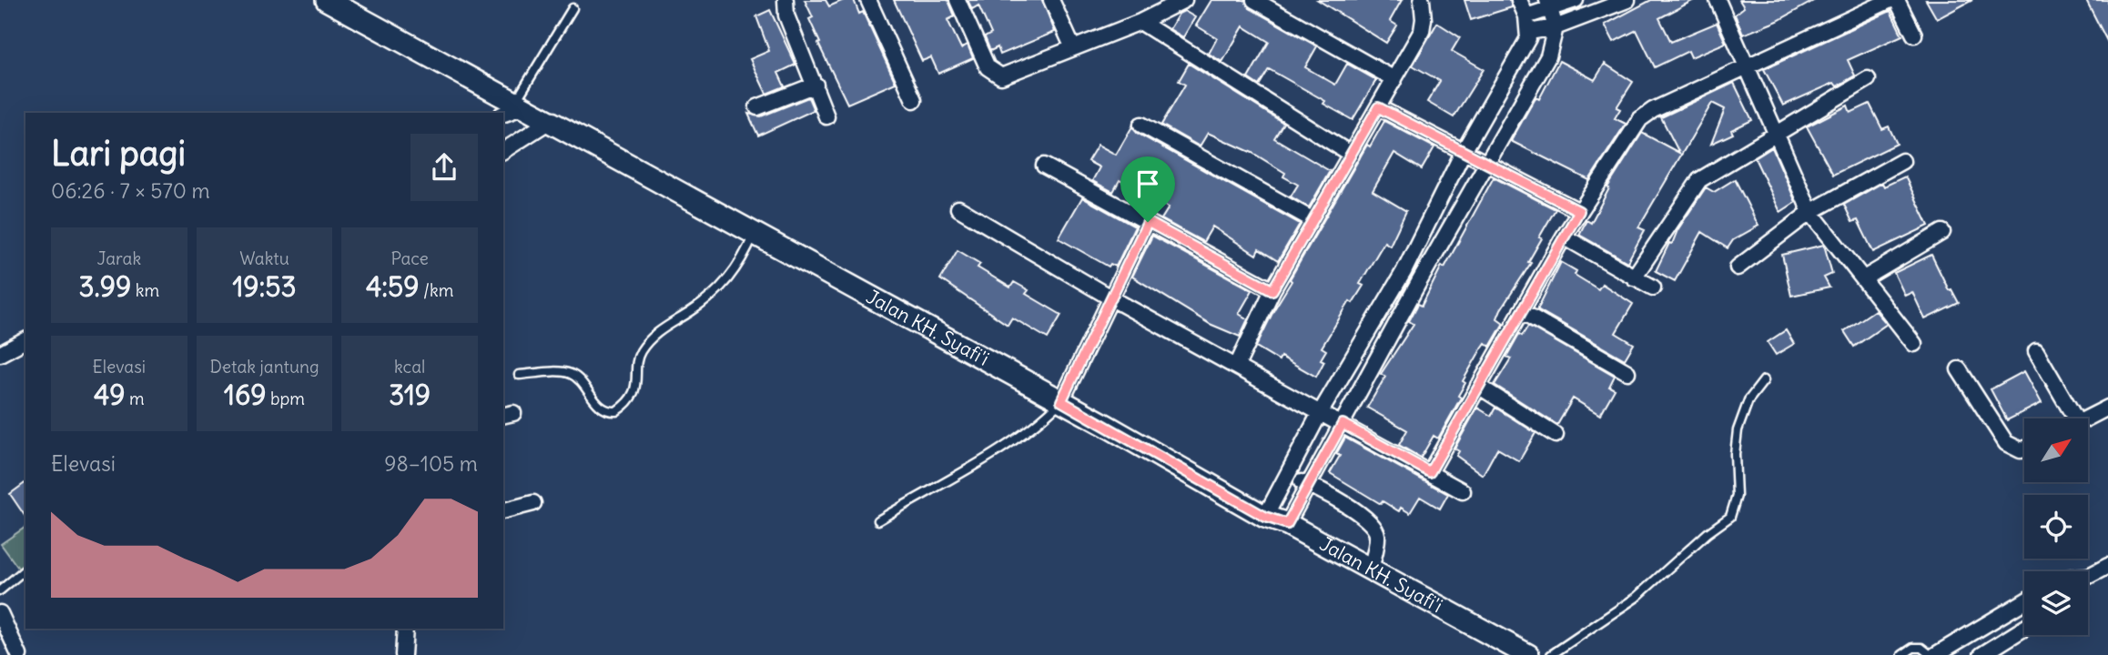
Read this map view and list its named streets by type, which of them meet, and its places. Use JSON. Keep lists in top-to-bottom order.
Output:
{
  "streets": {
    "main road": ["Jalan KH. Syafi'i"]
  },
  "north": "top right",
  "page": {
    "heading": ["Lari pagi", "06:26 · 7 × 570 m"],
    "stats": [
      ["Jarak", "3.99 km"],
      ["Waktu", "19:53"],
      ["Pace", "4:59 /km"],
      ["Elevasi", "49 m"],
      ["Detak jantung", "169 bpm"],
      ["kcal", "319"]
    ],
    "chart": ["Elevasi", "98–105 m"]
  }
}
